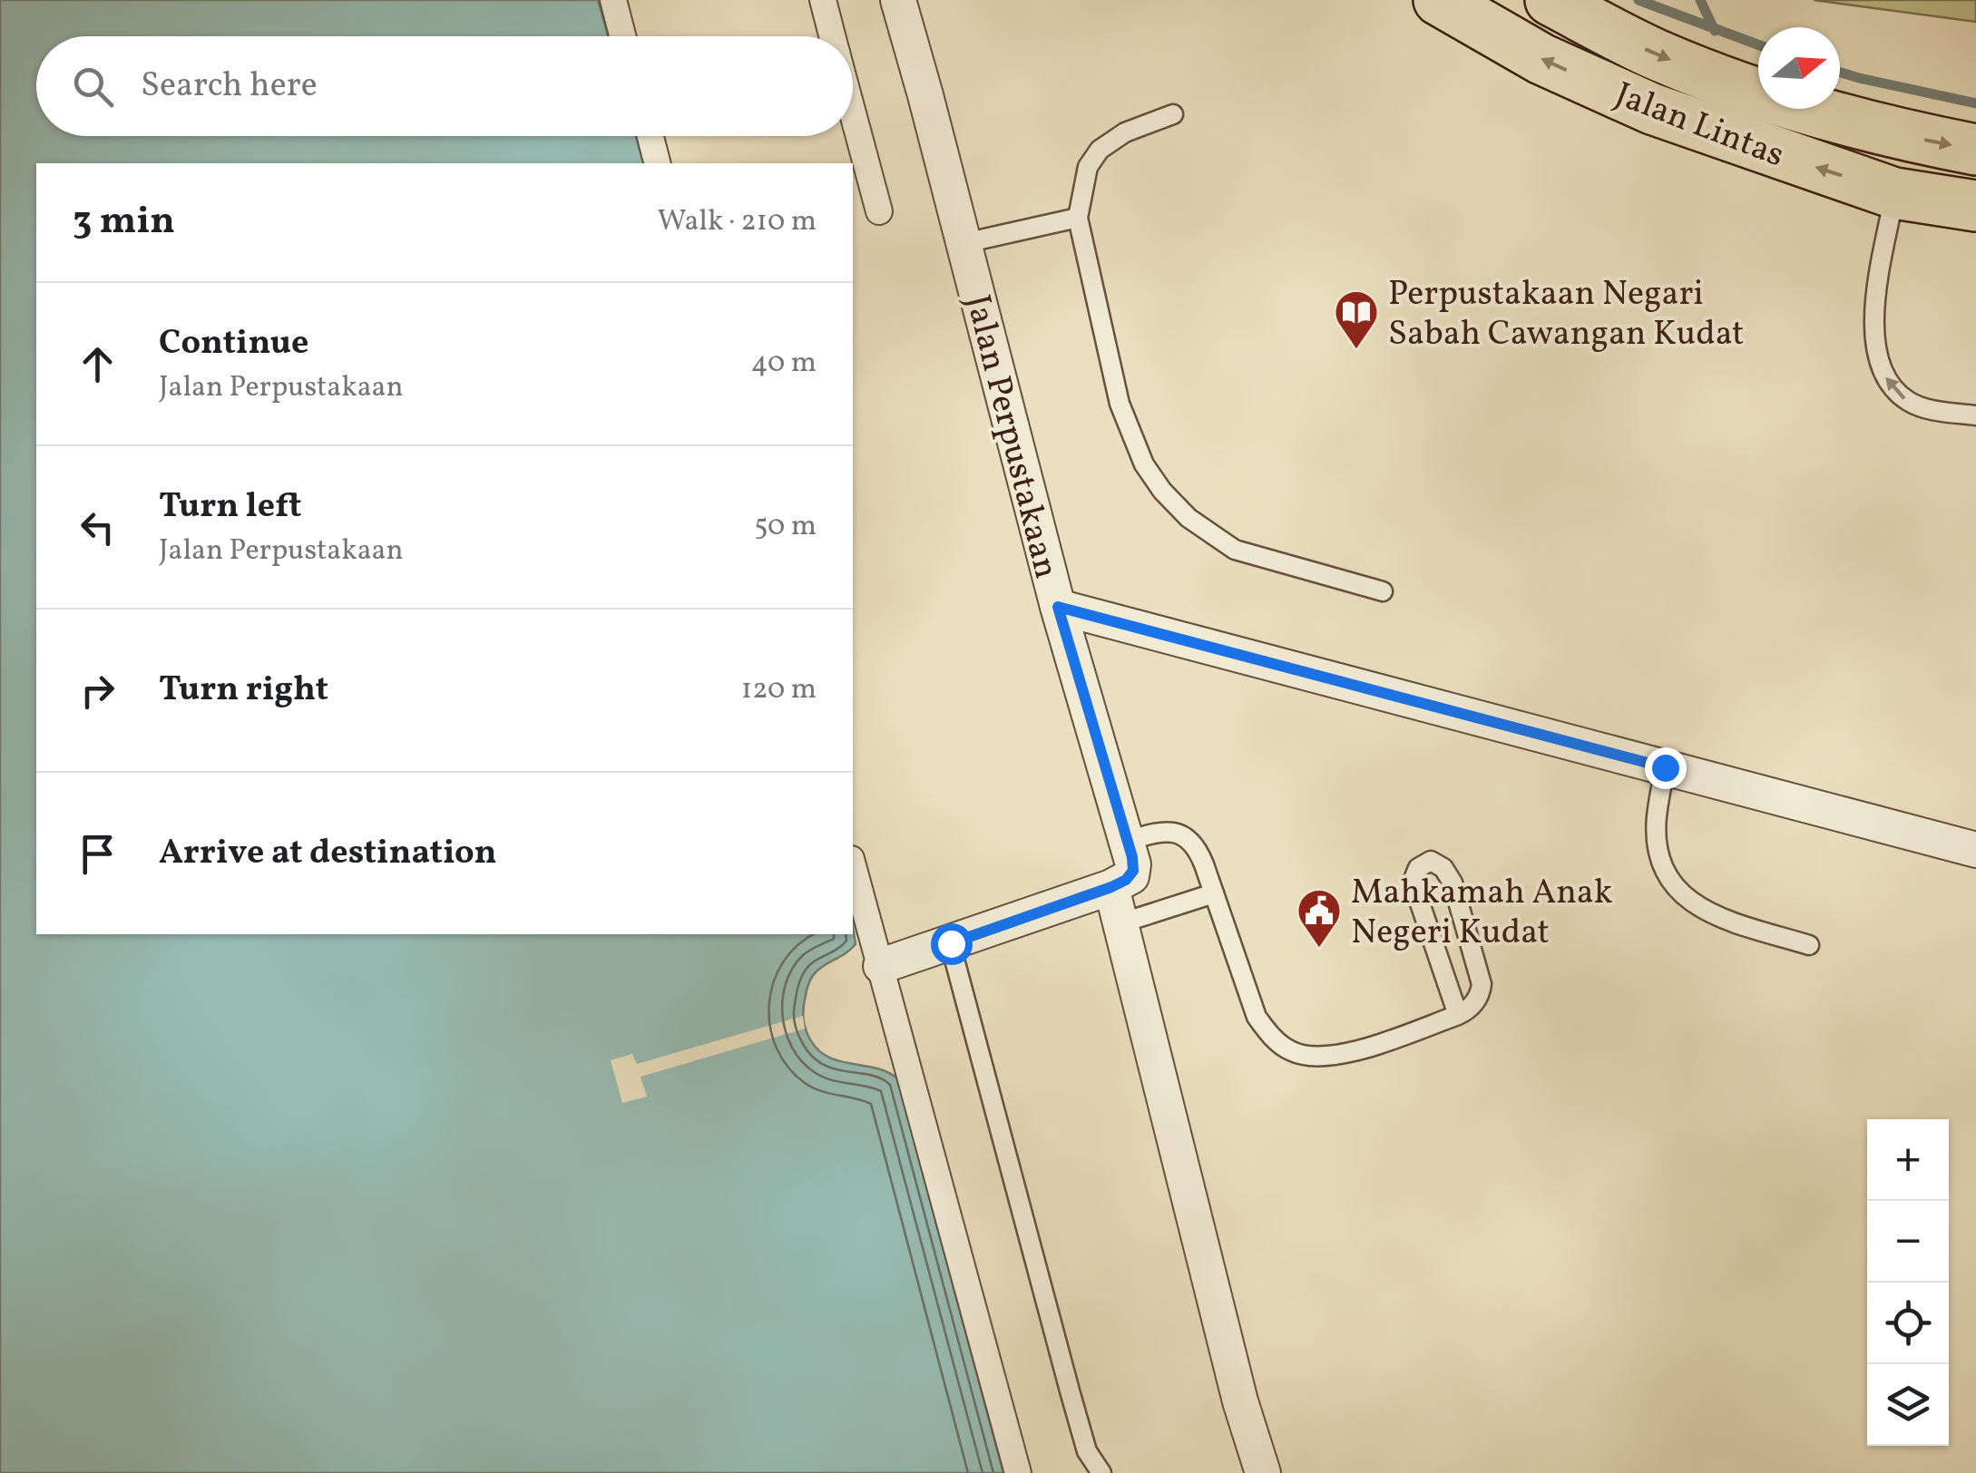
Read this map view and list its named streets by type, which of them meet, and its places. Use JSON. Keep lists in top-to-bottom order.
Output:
{
  "streets": {
    "main road": ["Jalan Lintas"],
    "street": ["Jalan Perpustakaan"]
  },
  "places": {
    "library": ["Perpustakaan Negari Sabah Cawangan Kudat"],
    "public building": ["Mahkamah Anak Negeri Kudat"]
  },
  "north": "right",
  "page": {
    "search": "Search here",
    "heading": ["3 min", "Walk · 210 m"],
    "list": [
      ["Continue", "Jalan Perpustakaan", "40 m"],
      ["Turn left", "Jalan Perpustakaan", "50 m"],
      ["Turn right", "120 m"],
      "Arrive at destination"
    ],
    "map_buttons": ["+", "−"]
  }
}
